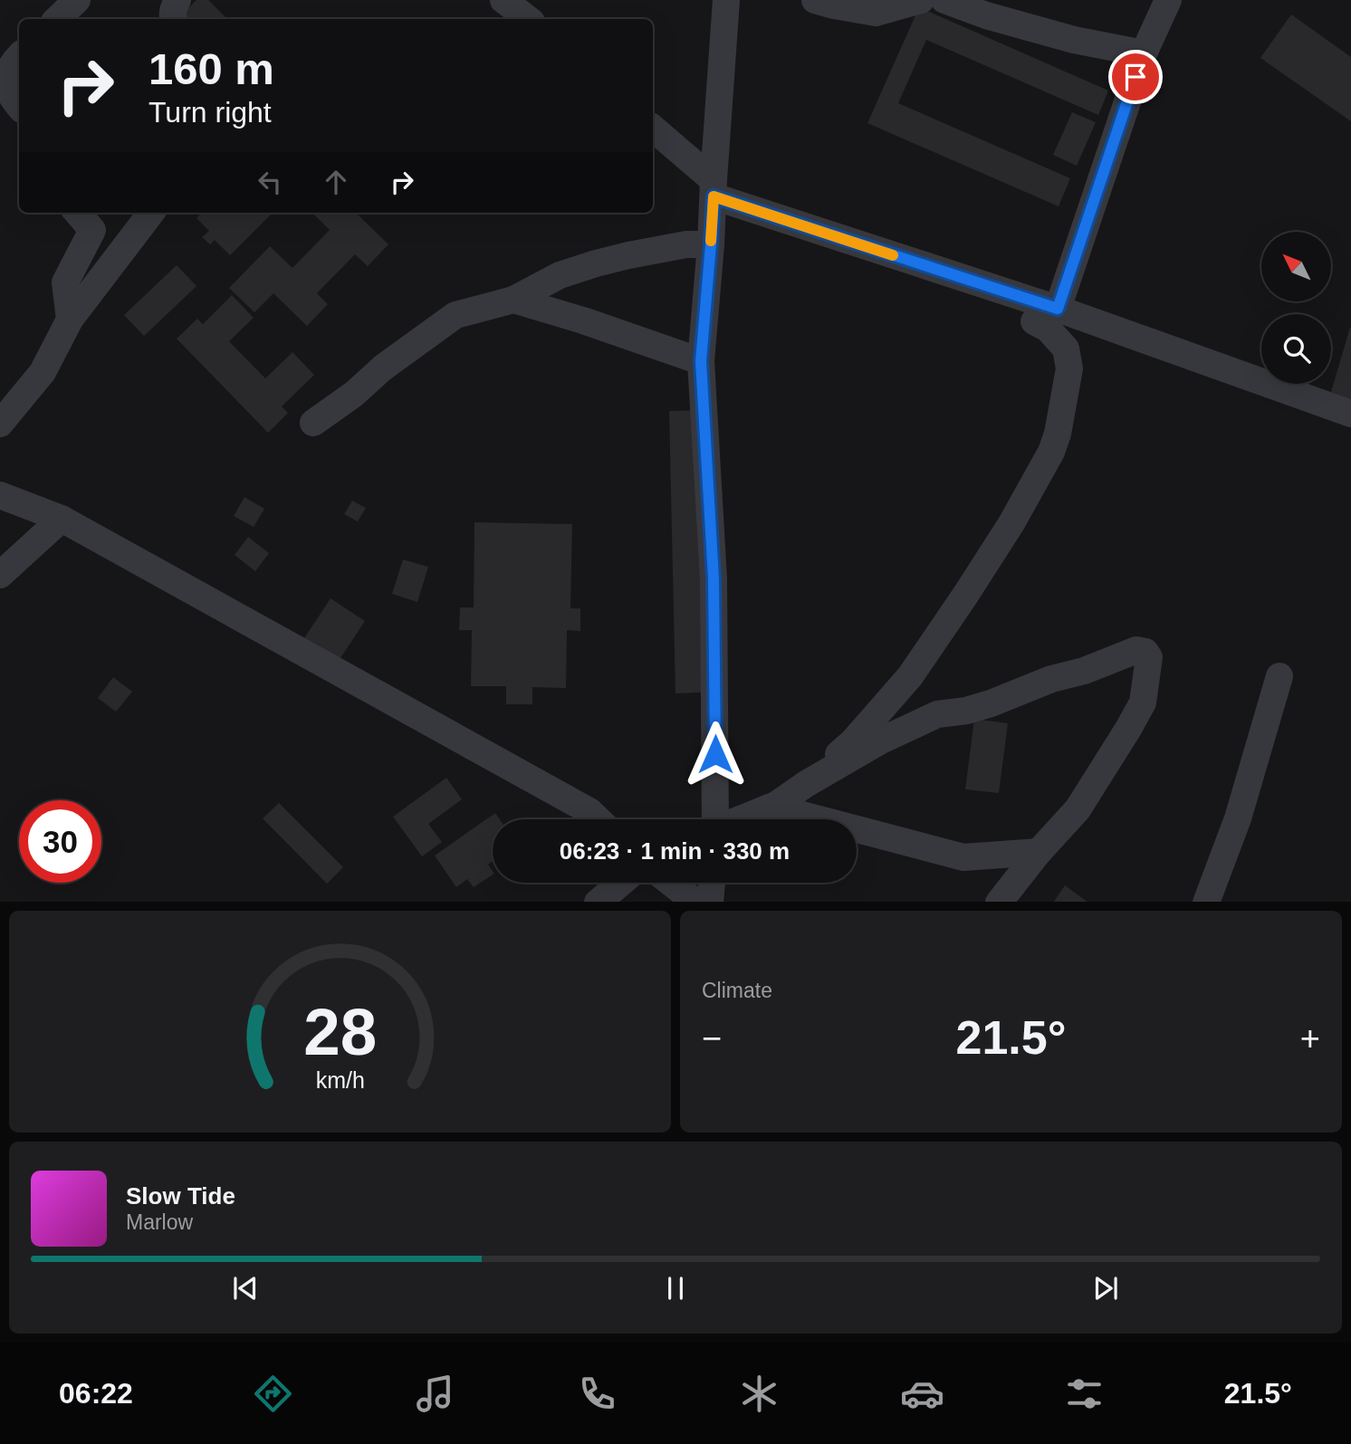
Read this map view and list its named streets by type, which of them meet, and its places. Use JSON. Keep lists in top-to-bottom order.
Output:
{
  "north": "top left",
  "page": {
    "turn": ["160 m", "Turn right"],
    "limit": "30",
    "trip": "06:23 · 1 min · 330 m",
    "tile": "Climate",
    "heat": ["−", "21.5°", "+"],
    "song": ["Slow Tide", "Marlow"],
    "tabs": ["06:22", "21.5°"],
    "gauge": ["28", "km/h"]
  }
}
